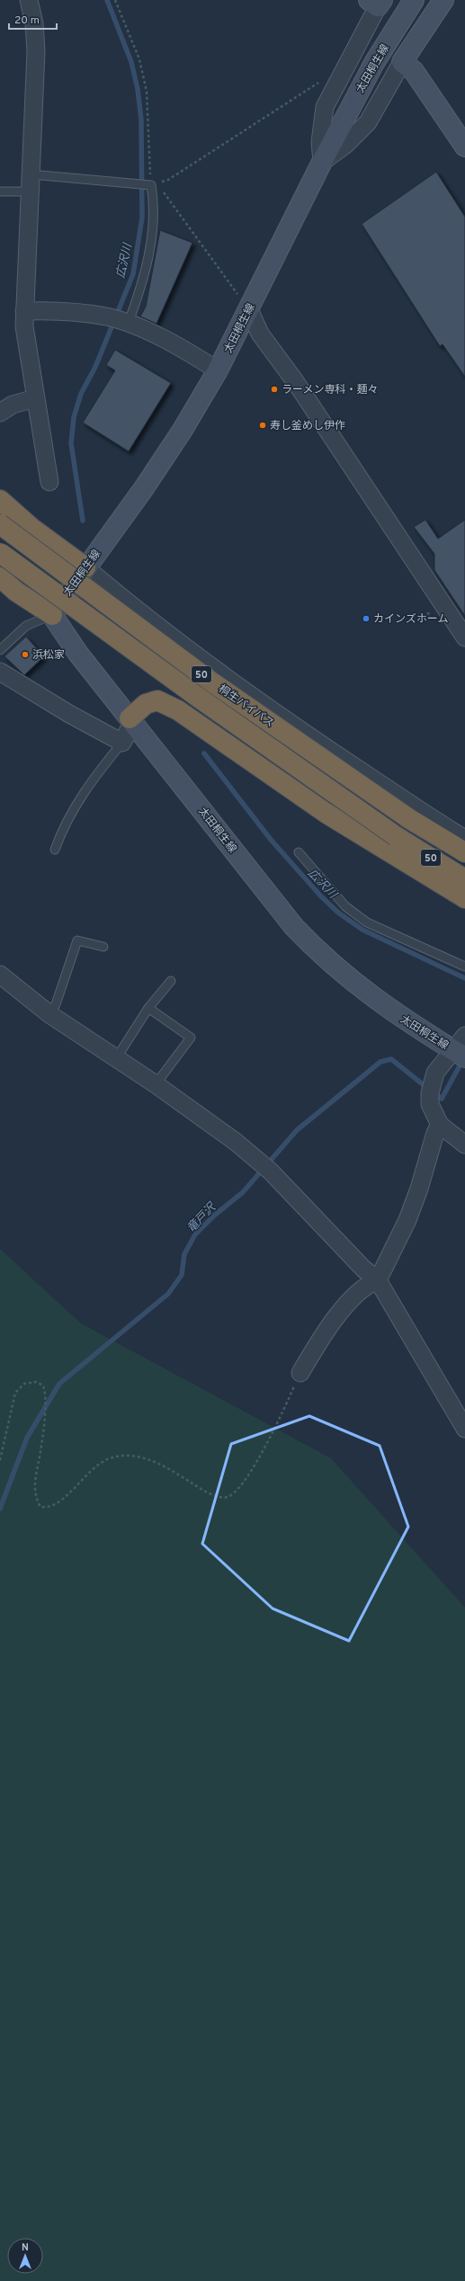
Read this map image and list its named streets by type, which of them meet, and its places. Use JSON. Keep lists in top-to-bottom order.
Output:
{
  "streets": {
    "highway": ["50", "桐生バイパス"],
    "main road": ["太田桐生線"]
  },
  "crossings": [
    ["太田桐生線", "50"]
  ],
  "water": ["広沢川", "竜戸沢"],
  "places": [
    "ラーメン専科・麺々",
    "寿し釜めし伊作",
    "カインズホーム",
    "浜松家"
  ],
  "scale_bar": "20 m",
  "north": "top"
}
